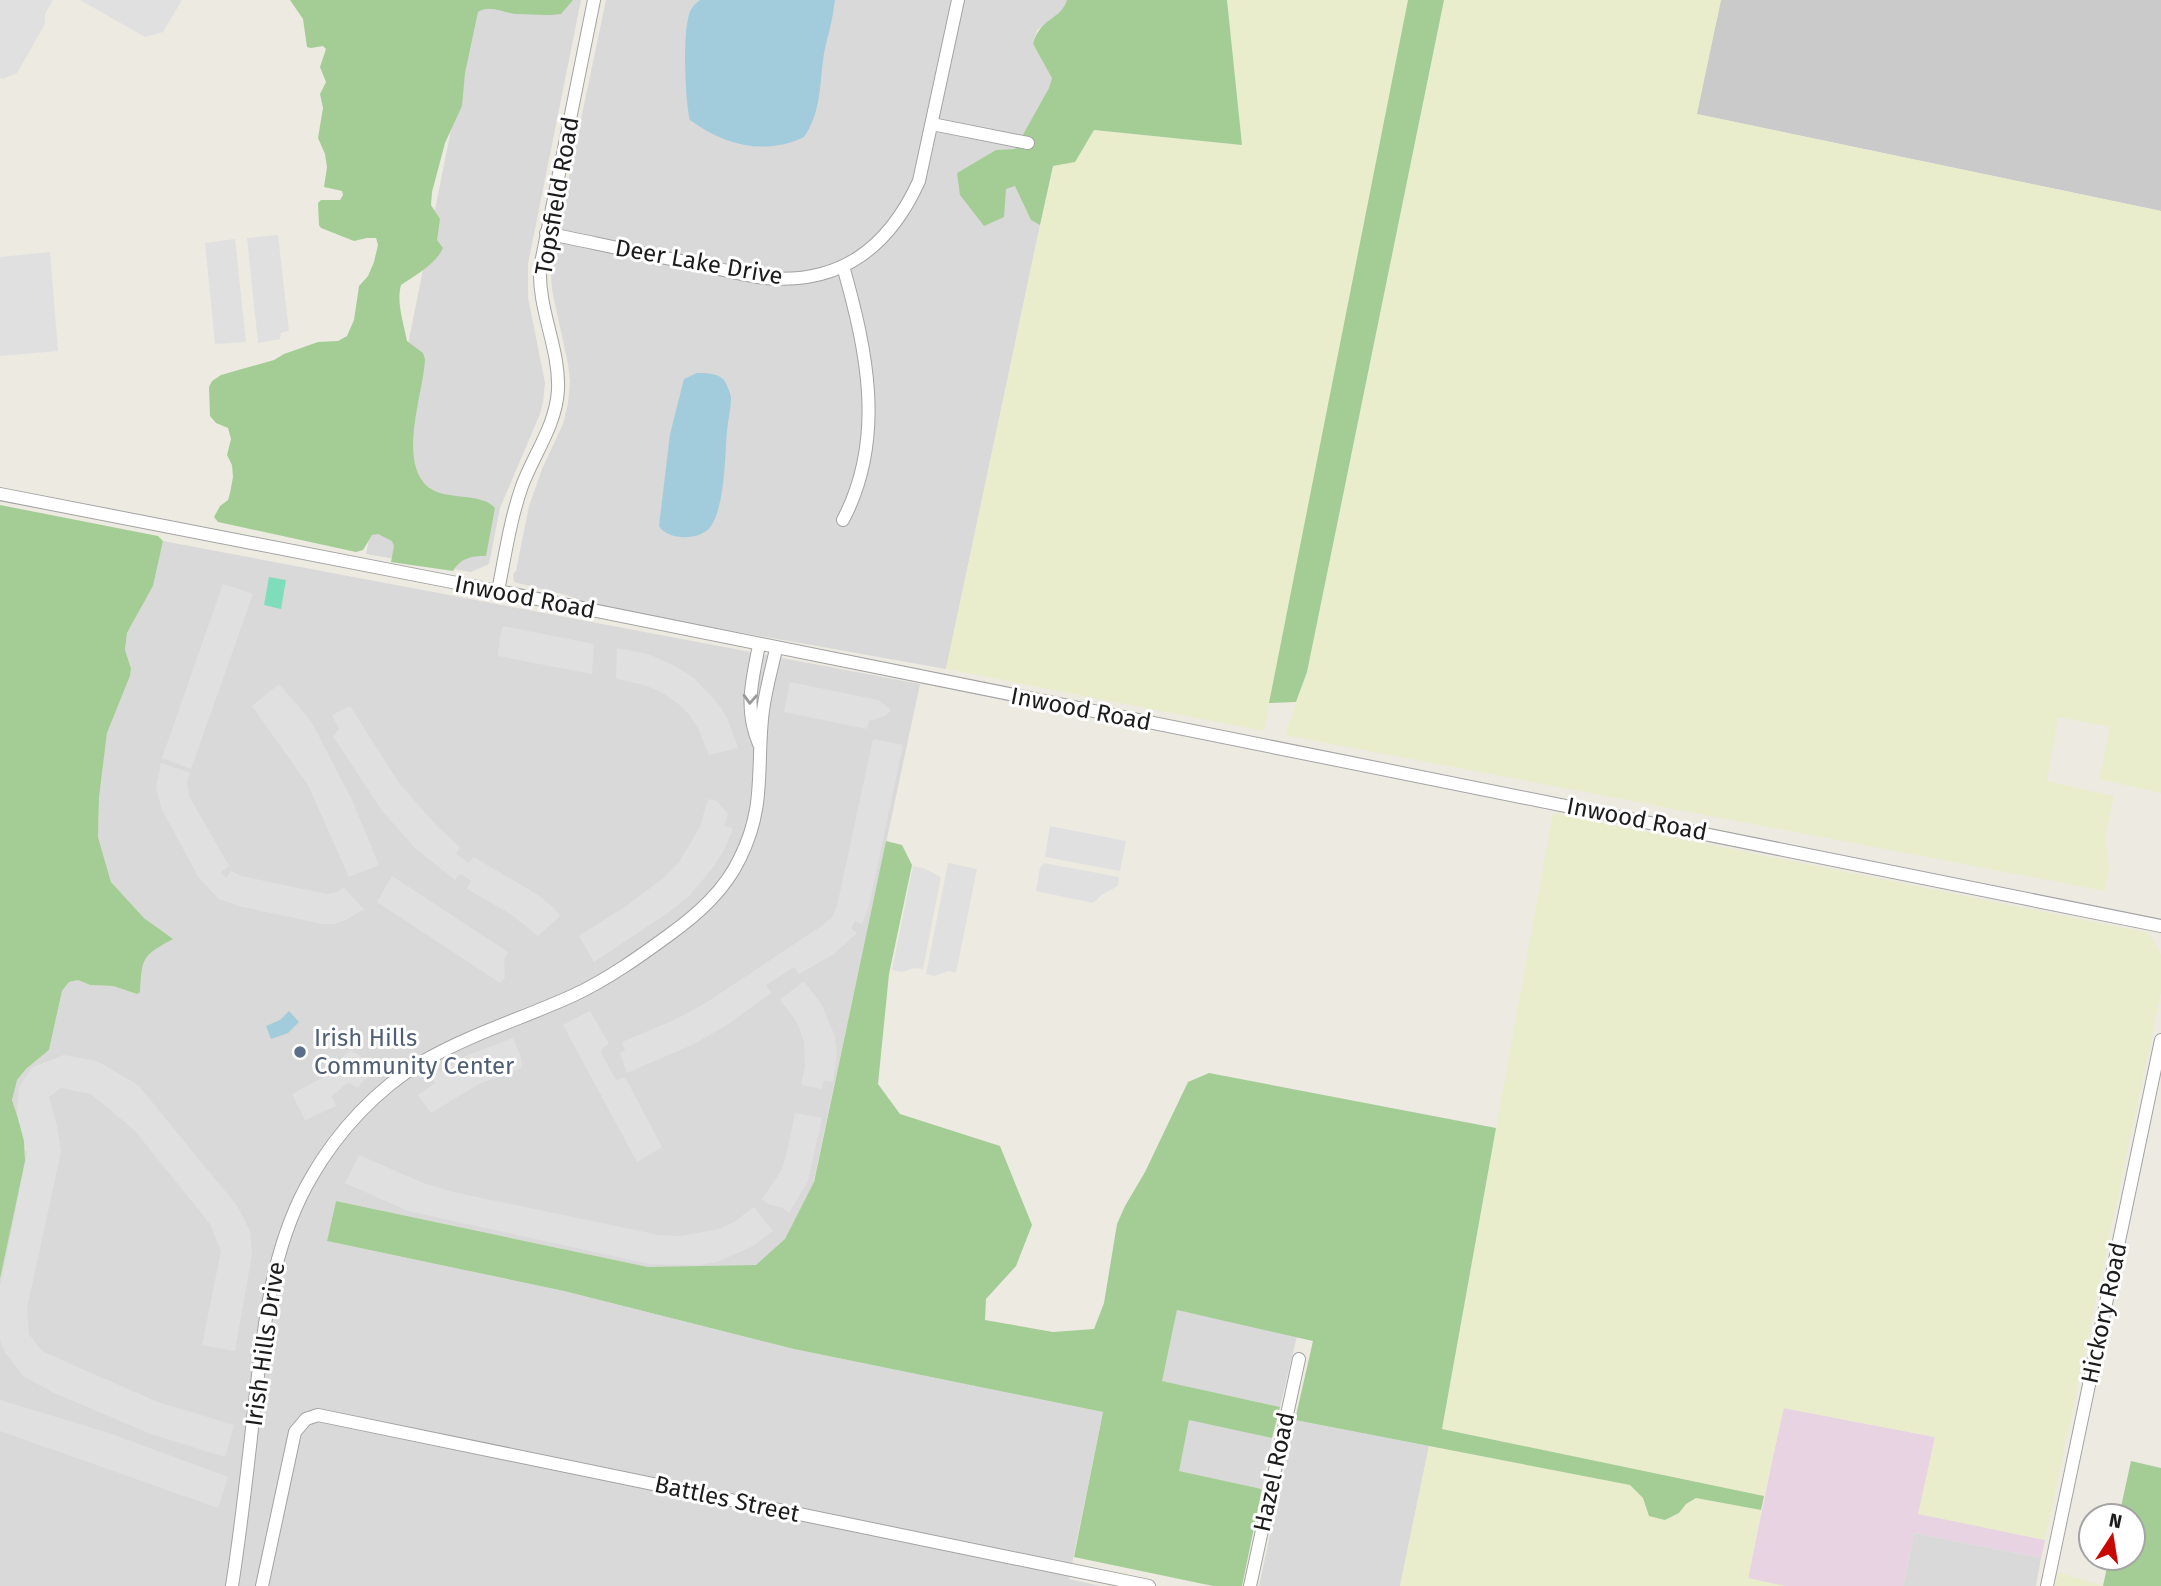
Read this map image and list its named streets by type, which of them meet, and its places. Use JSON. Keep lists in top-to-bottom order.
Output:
{
  "streets": {
    "street": [
      "Topsfield Road",
      "Deer Lake Drive",
      "Inwood Road",
      "Hickory Road",
      "Irish Hills Drive",
      "Hazel Road",
      "Battles Street"
    ]
  },
  "crossings": [
    ["Topsfield Road", "Deer Lake Drive"],
    ["Topsfield Road", "Inwood Road"],
    ["Inwood Road", "Irish Hills Drive"]
  ],
  "places": ["Irish Hills Community Center"],
  "north": "top"
}
